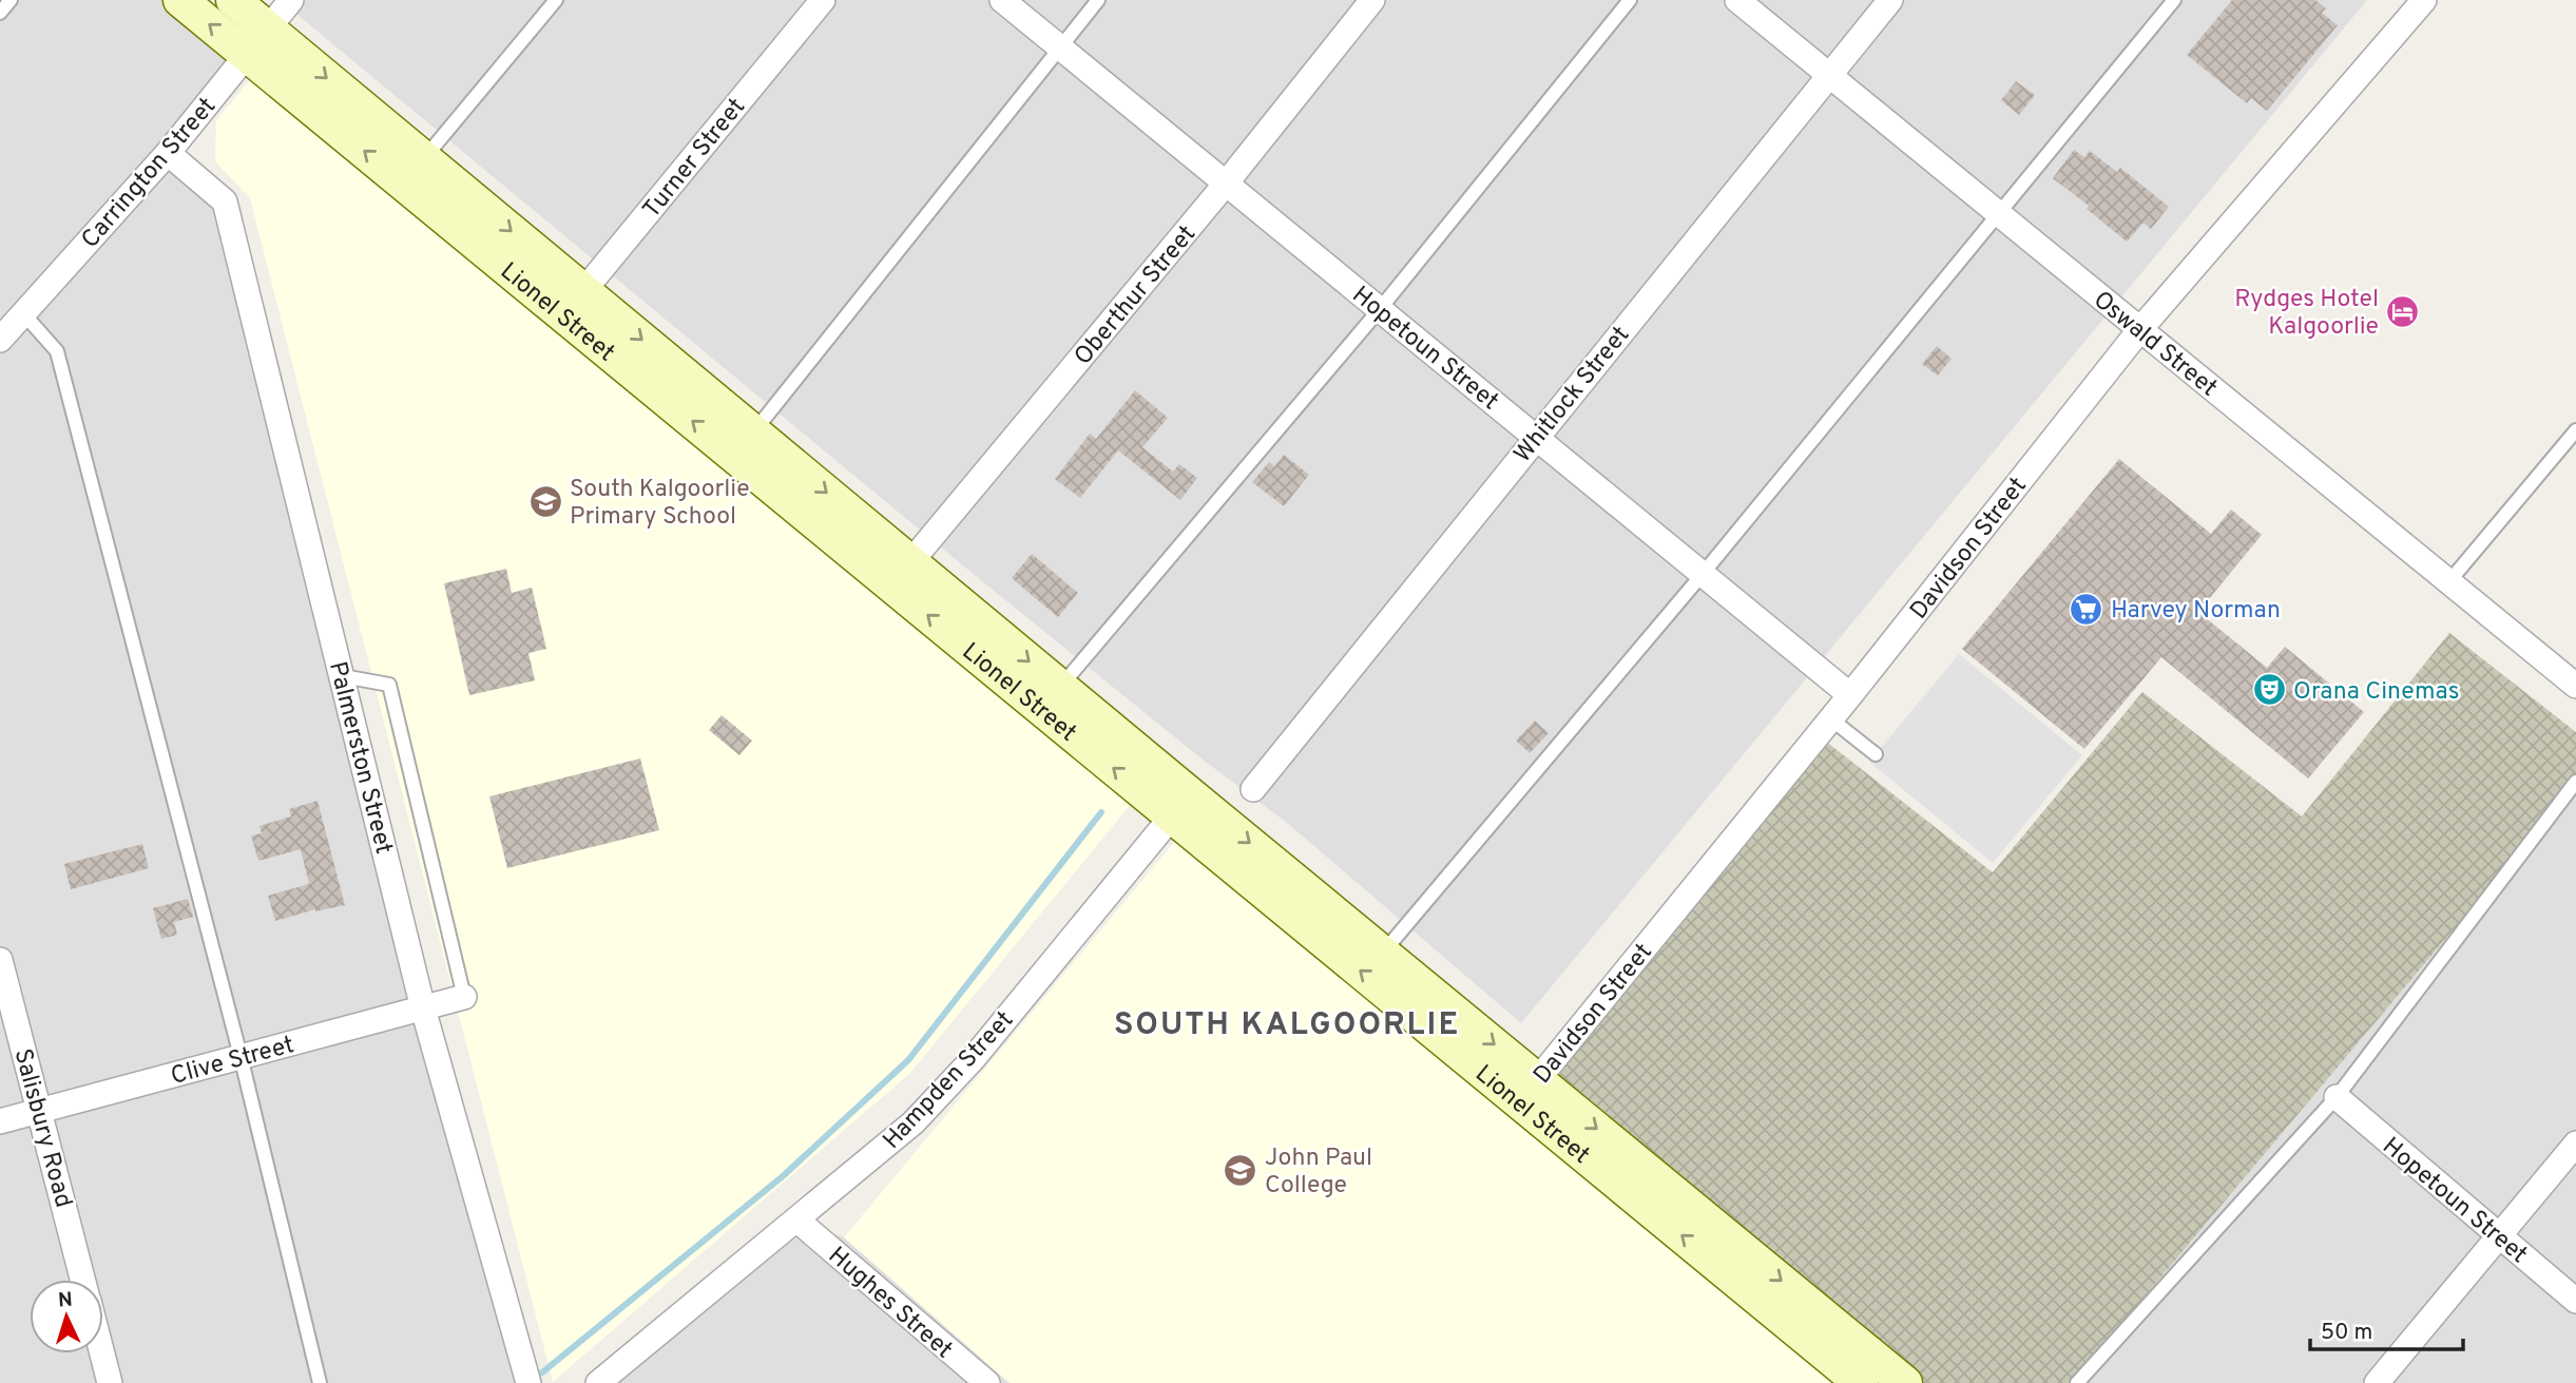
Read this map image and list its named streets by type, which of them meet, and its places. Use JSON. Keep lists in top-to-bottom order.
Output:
{
  "streets": {
    "street": [
      "Turner Street",
      "Carrington Street",
      "Oberthur Street",
      "Lionel Street",
      "Oswald Street",
      "Hopetoun Street",
      "Whitlock Street",
      "Davidson Street",
      "Palmerston Street",
      "Clive Street",
      "Hampden Street",
      "Salisbury Road",
      "Hughes Street"
    ]
  },
  "crossings": [
    ["Turner Street", "Lionel Street"],
    ["Carrington Street", "Lionel Street"],
    ["Carrington Street", "Palmerston Street"],
    ["Oberthur Street", "Lionel Street"],
    ["Oberthur Street", "Hopetoun Street"],
    ["Lionel Street", "Davidson Street"],
    ["Lionel Street", "Hampden Street"],
    ["Oswald Street", "Whitlock Street"],
    ["Oswald Street", "Davidson Street"],
    ["Hopetoun Street", "Whitlock Street"],
    ["Hopetoun Street", "Davidson Street"],
    ["Palmerston Street", "Clive Street"],
    ["Clive Street", "Salisbury Road"],
    ["Hampden Street", "Hughes Street"]
  ],
  "districts": ["SOUTH KALGOORLIE"],
  "places": {
    "hotel": ["Rydges Hotel Kalgoorlie"],
    "school or university": ["South Kalgoorlie Primary School", "John Paul College"],
    "supermarket": ["Harvey Norman"],
    "theatre": ["Orana Cinemas"]
  },
  "scale_bar": "50 m",
  "north": "top"
}
